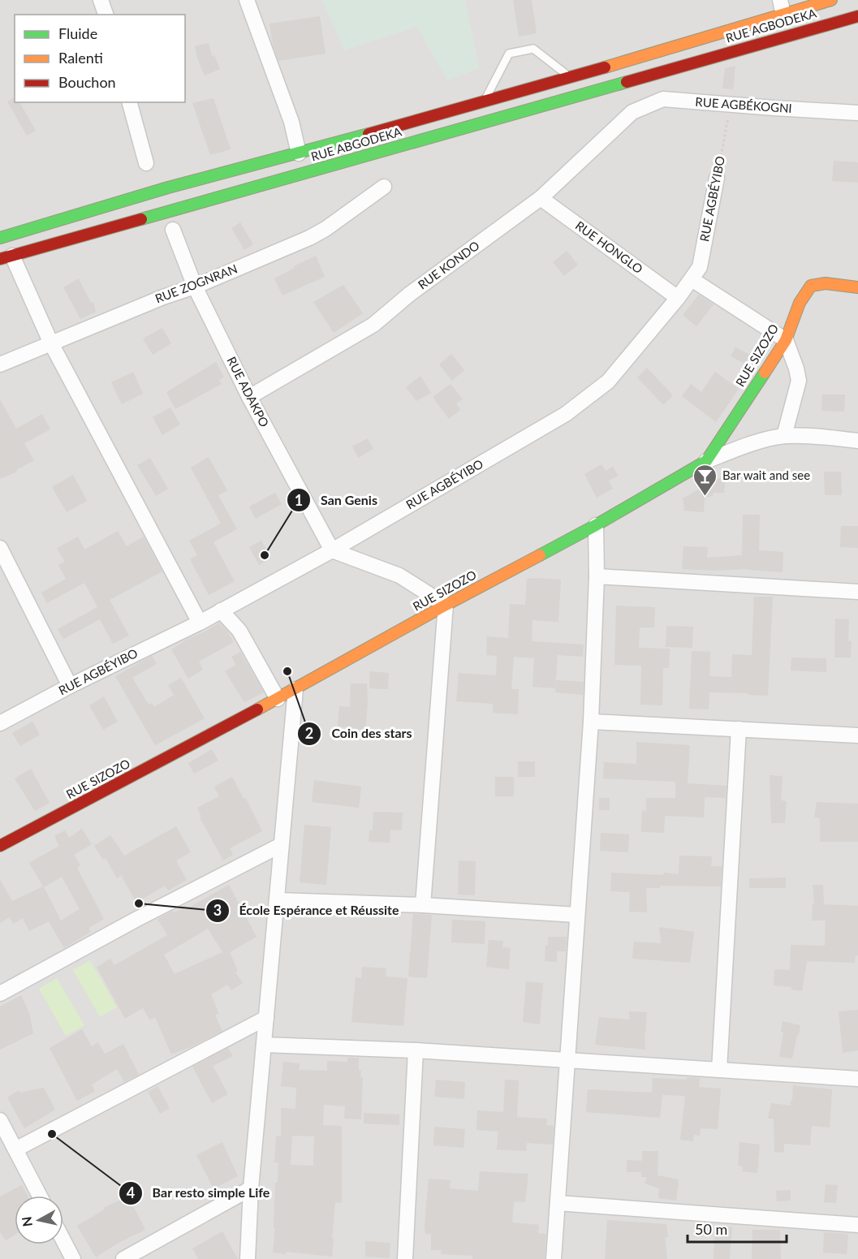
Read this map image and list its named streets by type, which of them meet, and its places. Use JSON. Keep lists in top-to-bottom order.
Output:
{
  "streets": {
    "main road": ["RUE AGBODEKA", "RUE ABGODEKA", "RUE SIZOZO"],
    "street": [
      "RUE AGBÉKOGNI",
      "RUE AGBÉYIBO",
      "RUE HONGLO",
      "RUE KONDO",
      "RUE ZOGNRAN",
      "RUE ADAKPO"
    ]
  },
  "crossings": [
    ["RUE AGBODEKA", "RUE ABGODEKA"],
    ["RUE AGBÉKOGNI", "RUE AGBÉYIBO"],
    ["RUE AGBÉKOGNI", "RUE KONDO"],
    ["RUE AGBÉYIBO", "RUE HONGLO"],
    ["RUE AGBÉYIBO", "RUE ADAKPO"],
    ["RUE HONGLO", "RUE KONDO"],
    ["RUE KONDO", "RUE ADAKPO"],
    ["RUE ZOGNRAN", "RUE ADAKPO"]
  ],
  "places": {
    "bar": ["Bar wait and see"],
    "other": [
      "San Genis",
      "Coin des stars",
      "École Espérance et Réussite",
      "Bar resto simple Life"
    ]
  },
  "legend": ["Fluide", "Ralenti", "Bouchon"],
  "scale_bar": "50 m",
  "north": "left"
}
